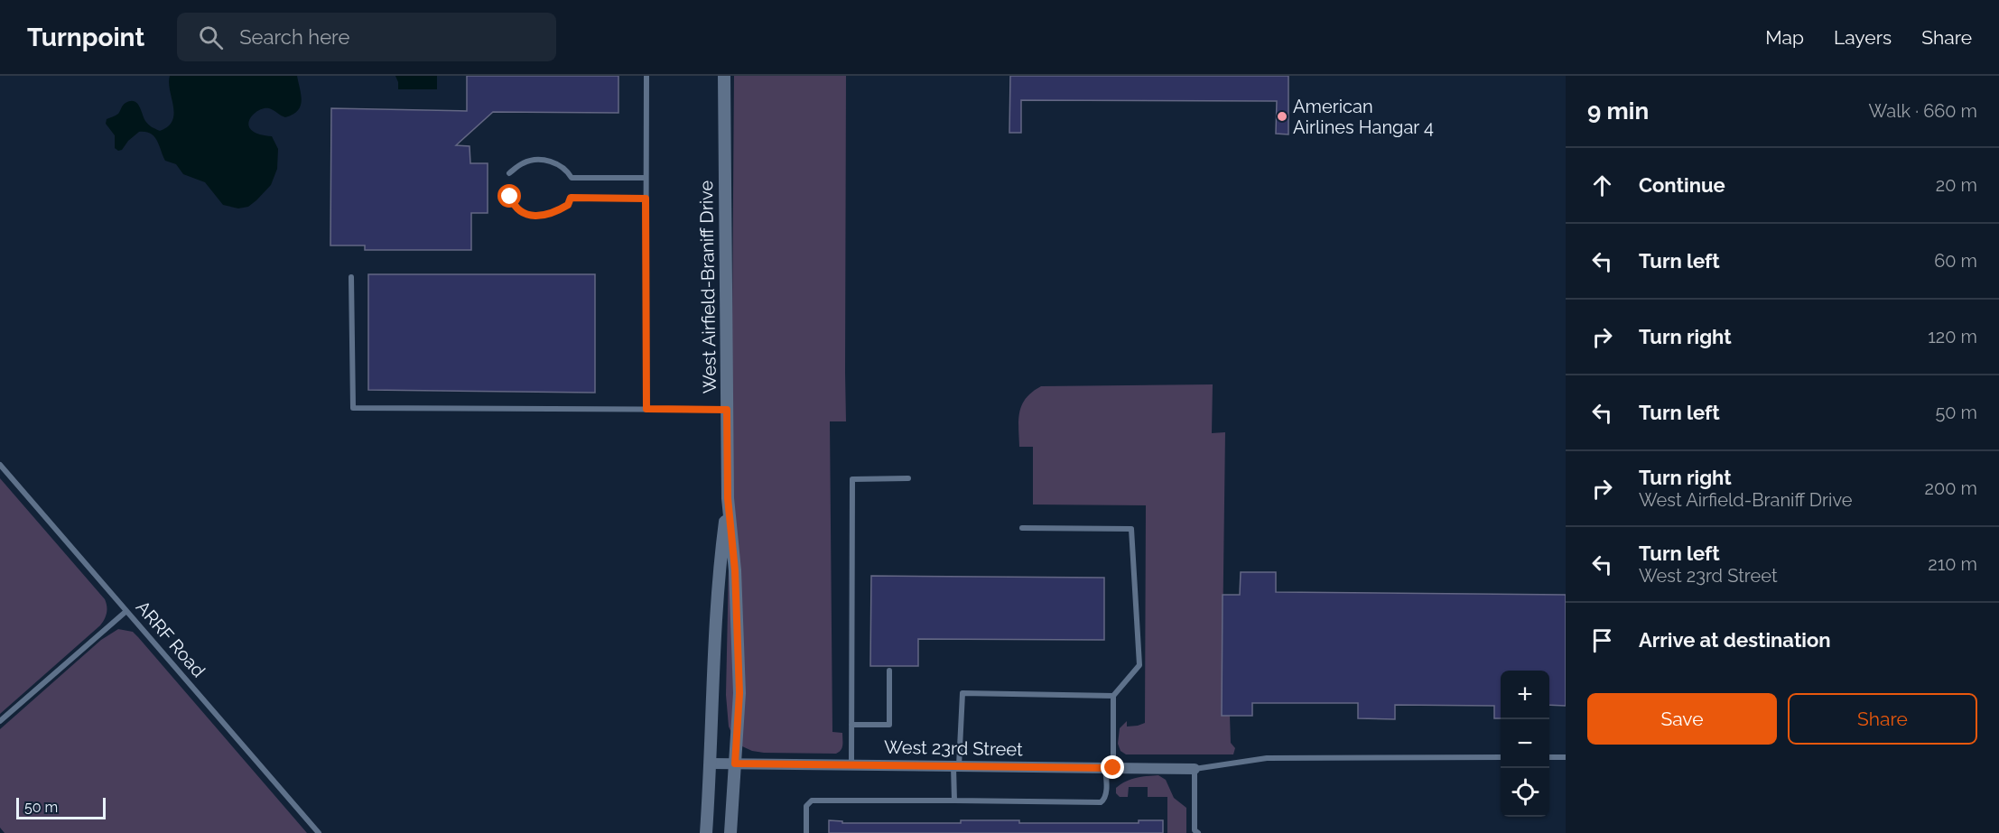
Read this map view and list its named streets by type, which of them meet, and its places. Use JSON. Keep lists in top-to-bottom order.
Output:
{
  "streets": {
    "street": ["West Airfield-Braniff Drive", "West 23rd Street"],
    "lane": ["ARRF Road"]
  },
  "crossings": [
    ["West Airfield-Braniff Drive", "West 23rd Street"]
  ],
  "places": ["American Airlines Hangar 4"],
  "scale_bar": "50 m",
  "page": {
    "header": "Turnpoint",
    "search": "Search here",
    "nav": ["Map", "Layers", "Share"],
    "heading": ["9 min", "Walk · 660 m"],
    "list": [
      ["Continue", "20 m"],
      ["Turn left", "60 m"],
      ["Turn right", "120 m"],
      ["Turn left", "50 m"],
      ["Turn right", "West Airfield-Braniff Drive", "200 m"],
      ["Turn left", "West 23rd Street", "210 m"],
      "Arrive at destination"
    ],
    "map_buttons": ["+", "−"],
    "buttons": ["Save", "Share"],
    "scale": "50 m"
  }
}
